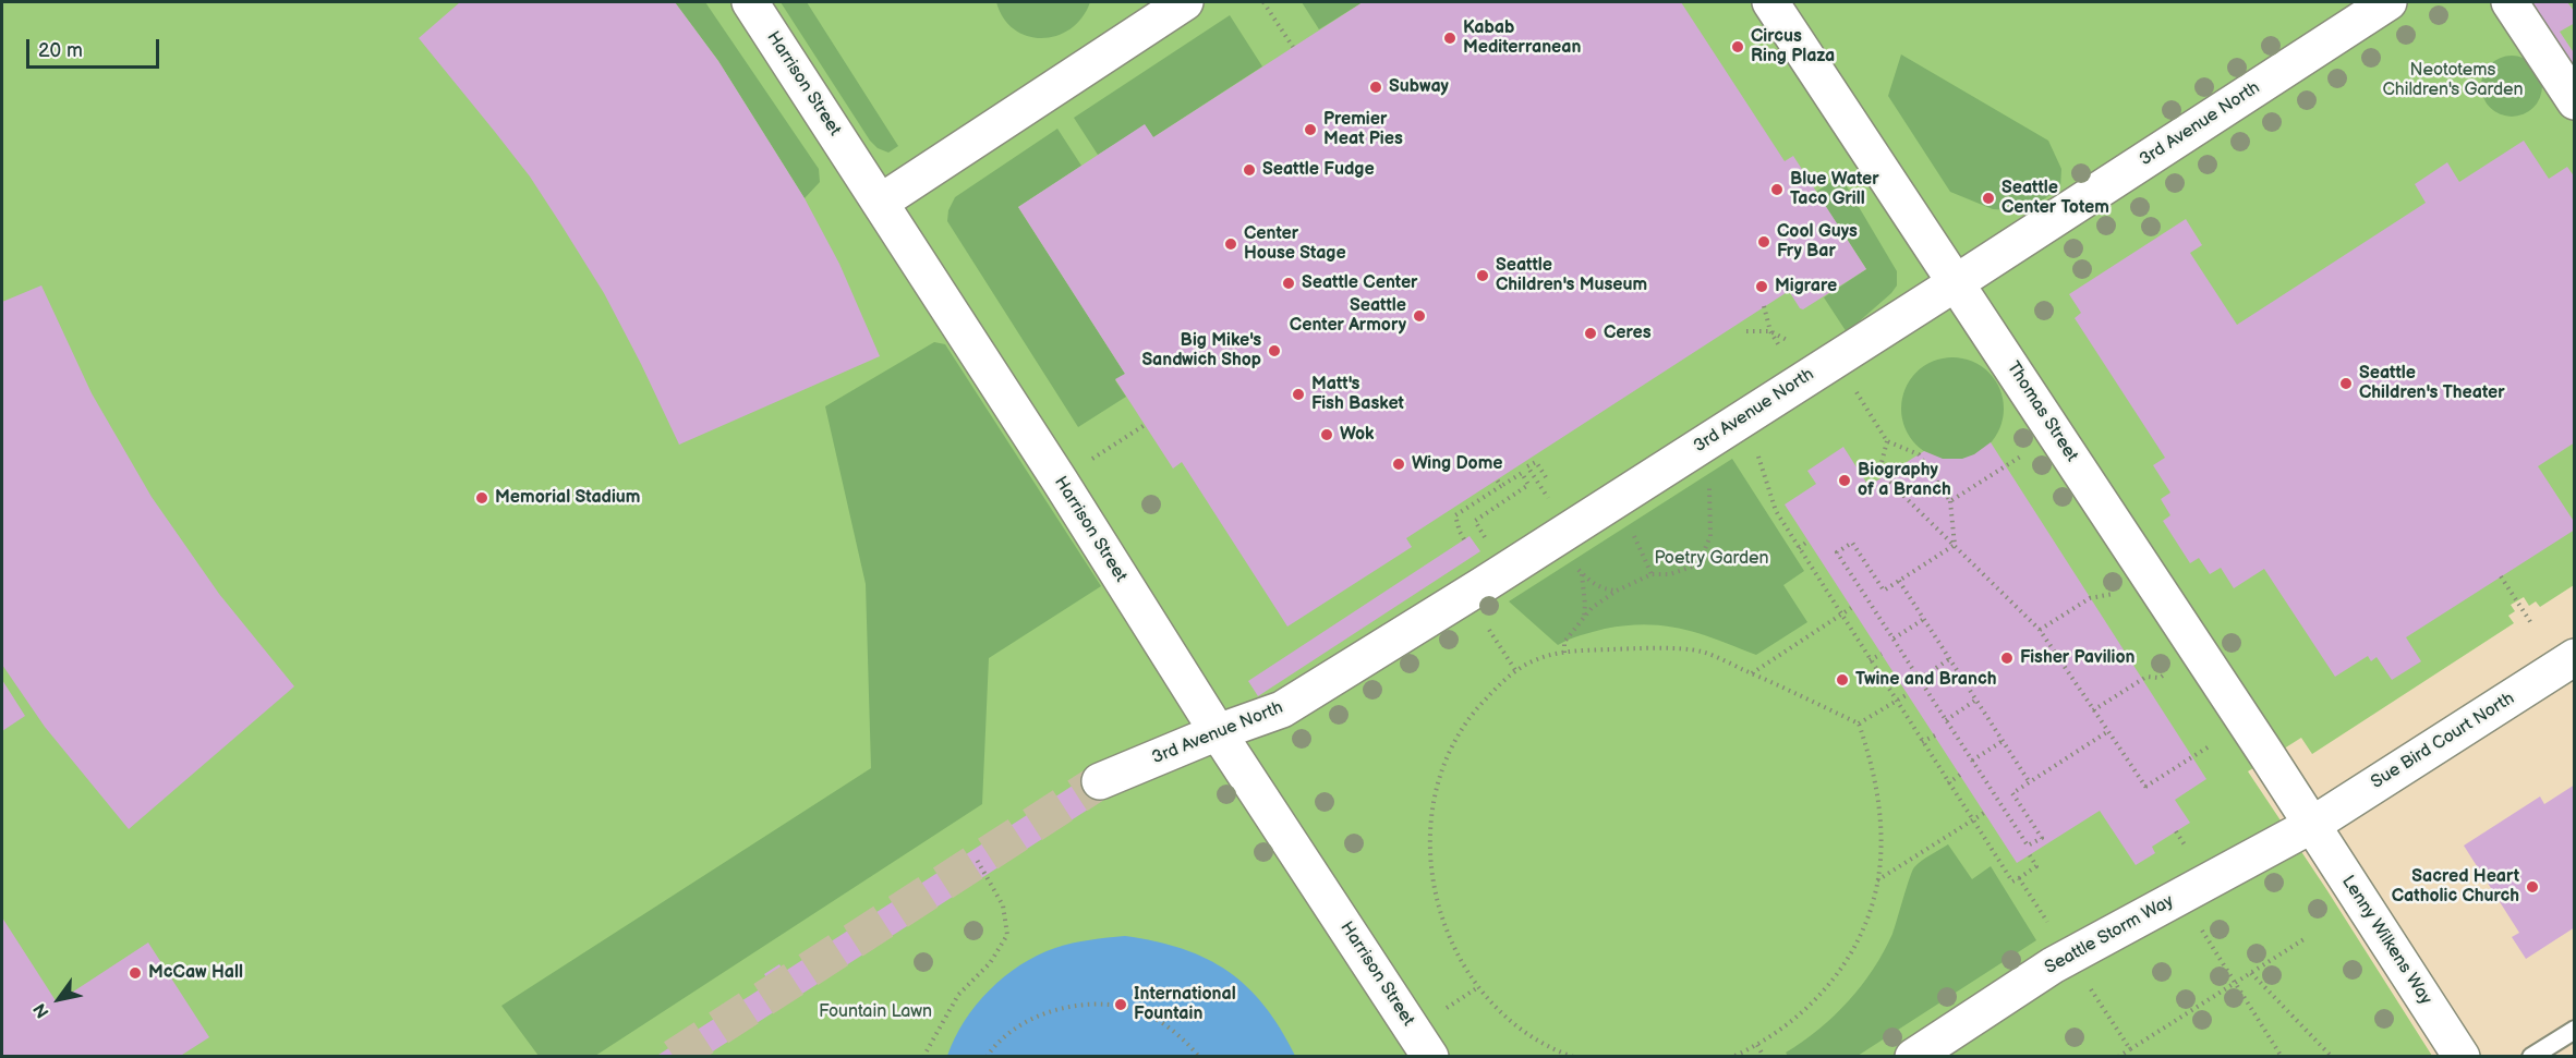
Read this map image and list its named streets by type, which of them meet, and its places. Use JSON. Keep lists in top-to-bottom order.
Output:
{
  "streets": {
    "street": [
      "Harrison Street",
      "3rd Avenue North",
      "Thomas Street",
      "Sue Bird Court North",
      "Seattle Storm Way",
      "Lenny Wilkens Way"
    ]
  },
  "crossings": [
    ["Harrison Street", "3rd Avenue North"],
    ["3rd Avenue North", "Thomas Street"],
    ["Thomas Street", "Sue Bird Court North"],
    ["Thomas Street", "Seattle Storm Way"],
    ["Thomas Street", "Lenny Wilkens Way"],
    ["Sue Bird Court North", "Seattle Storm Way"],
    ["Sue Bird Court North", "Lenny Wilkens Way"],
    ["Seattle Storm Way", "Lenny Wilkens Way"]
  ],
  "parks": ["Neototems Children's Garden", "Poetry Garden", "Fountain Lawn"],
  "places": [
    "Kabab Mediterranean",
    "Circus Ring Plaza",
    "Subway",
    "Premier Meat Pies",
    "Seattle Fudge",
    "Blue Water Taco Grill",
    "Seattle Center Totem",
    "Cool Guys Fry Bar",
    "Center House Stage",
    "Seattle Children's Museum",
    "Seattle Center",
    "Migrare",
    "Seattle Center Armory",
    "Ceres",
    "Big Mike's Sandwich Shop",
    "Seattle Children's Theater",
    "Matt's Fish Basket",
    "Wok",
    "Wing Dome",
    "Biography of a Branch",
    "Memorial Stadium",
    "Fisher Pavilion",
    "Twine and Branch",
    "Sacred Heart Catholic Church",
    "McCaw Hall",
    "International Fountain"
  ],
  "scale_bar": "20 m",
  "north": "bottom left"
}
